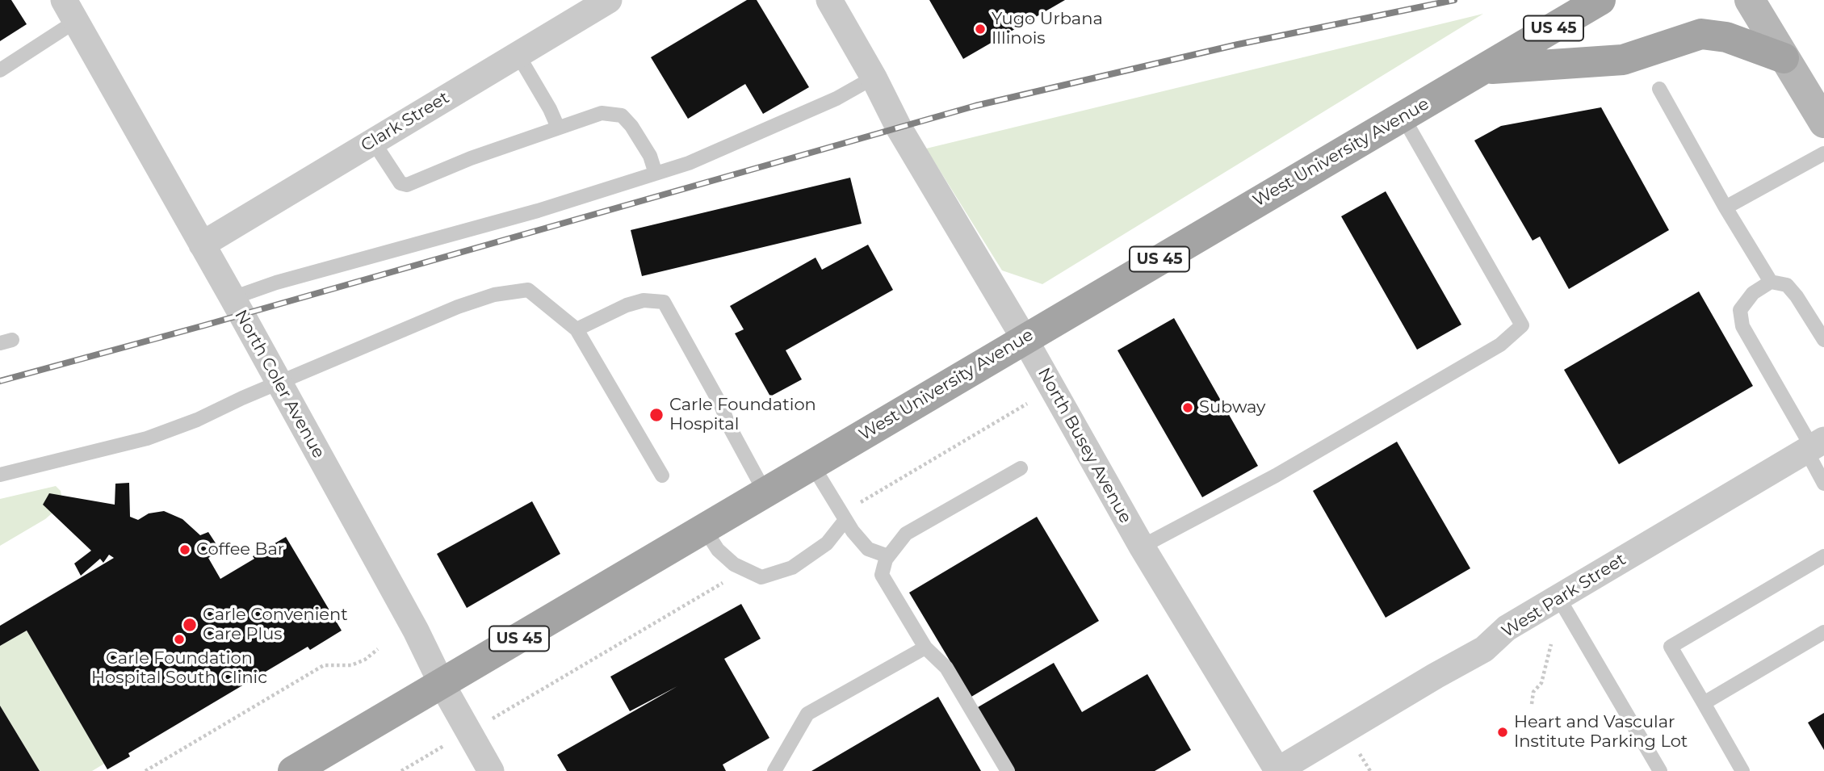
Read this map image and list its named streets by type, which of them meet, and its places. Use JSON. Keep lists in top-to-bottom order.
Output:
{
  "streets": {
    "main road": ["US 45", "West University Avenue"],
    "street": [
      "Clark Street",
      "North Coler Avenue",
      "North Busey Avenue",
      "West Park Street"
    ]
  },
  "crossings": [
    ["Clark Street", "North Coler Avenue"],
    ["West University Avenue", "North Coler Avenue"],
    ["West University Avenue", "North Busey Avenue"],
    ["North Busey Avenue", "West Park Street"]
  ],
  "places": [
    "Yugo Urbana Illinois",
    "Subway",
    "Carle Foundation Hospital",
    "Coffee Bar",
    "Carle Convenient Care Plus",
    "Carle Foundation Hospital South Clinic",
    "Heart and Vascular Institute Parking Lot"
  ]
}
